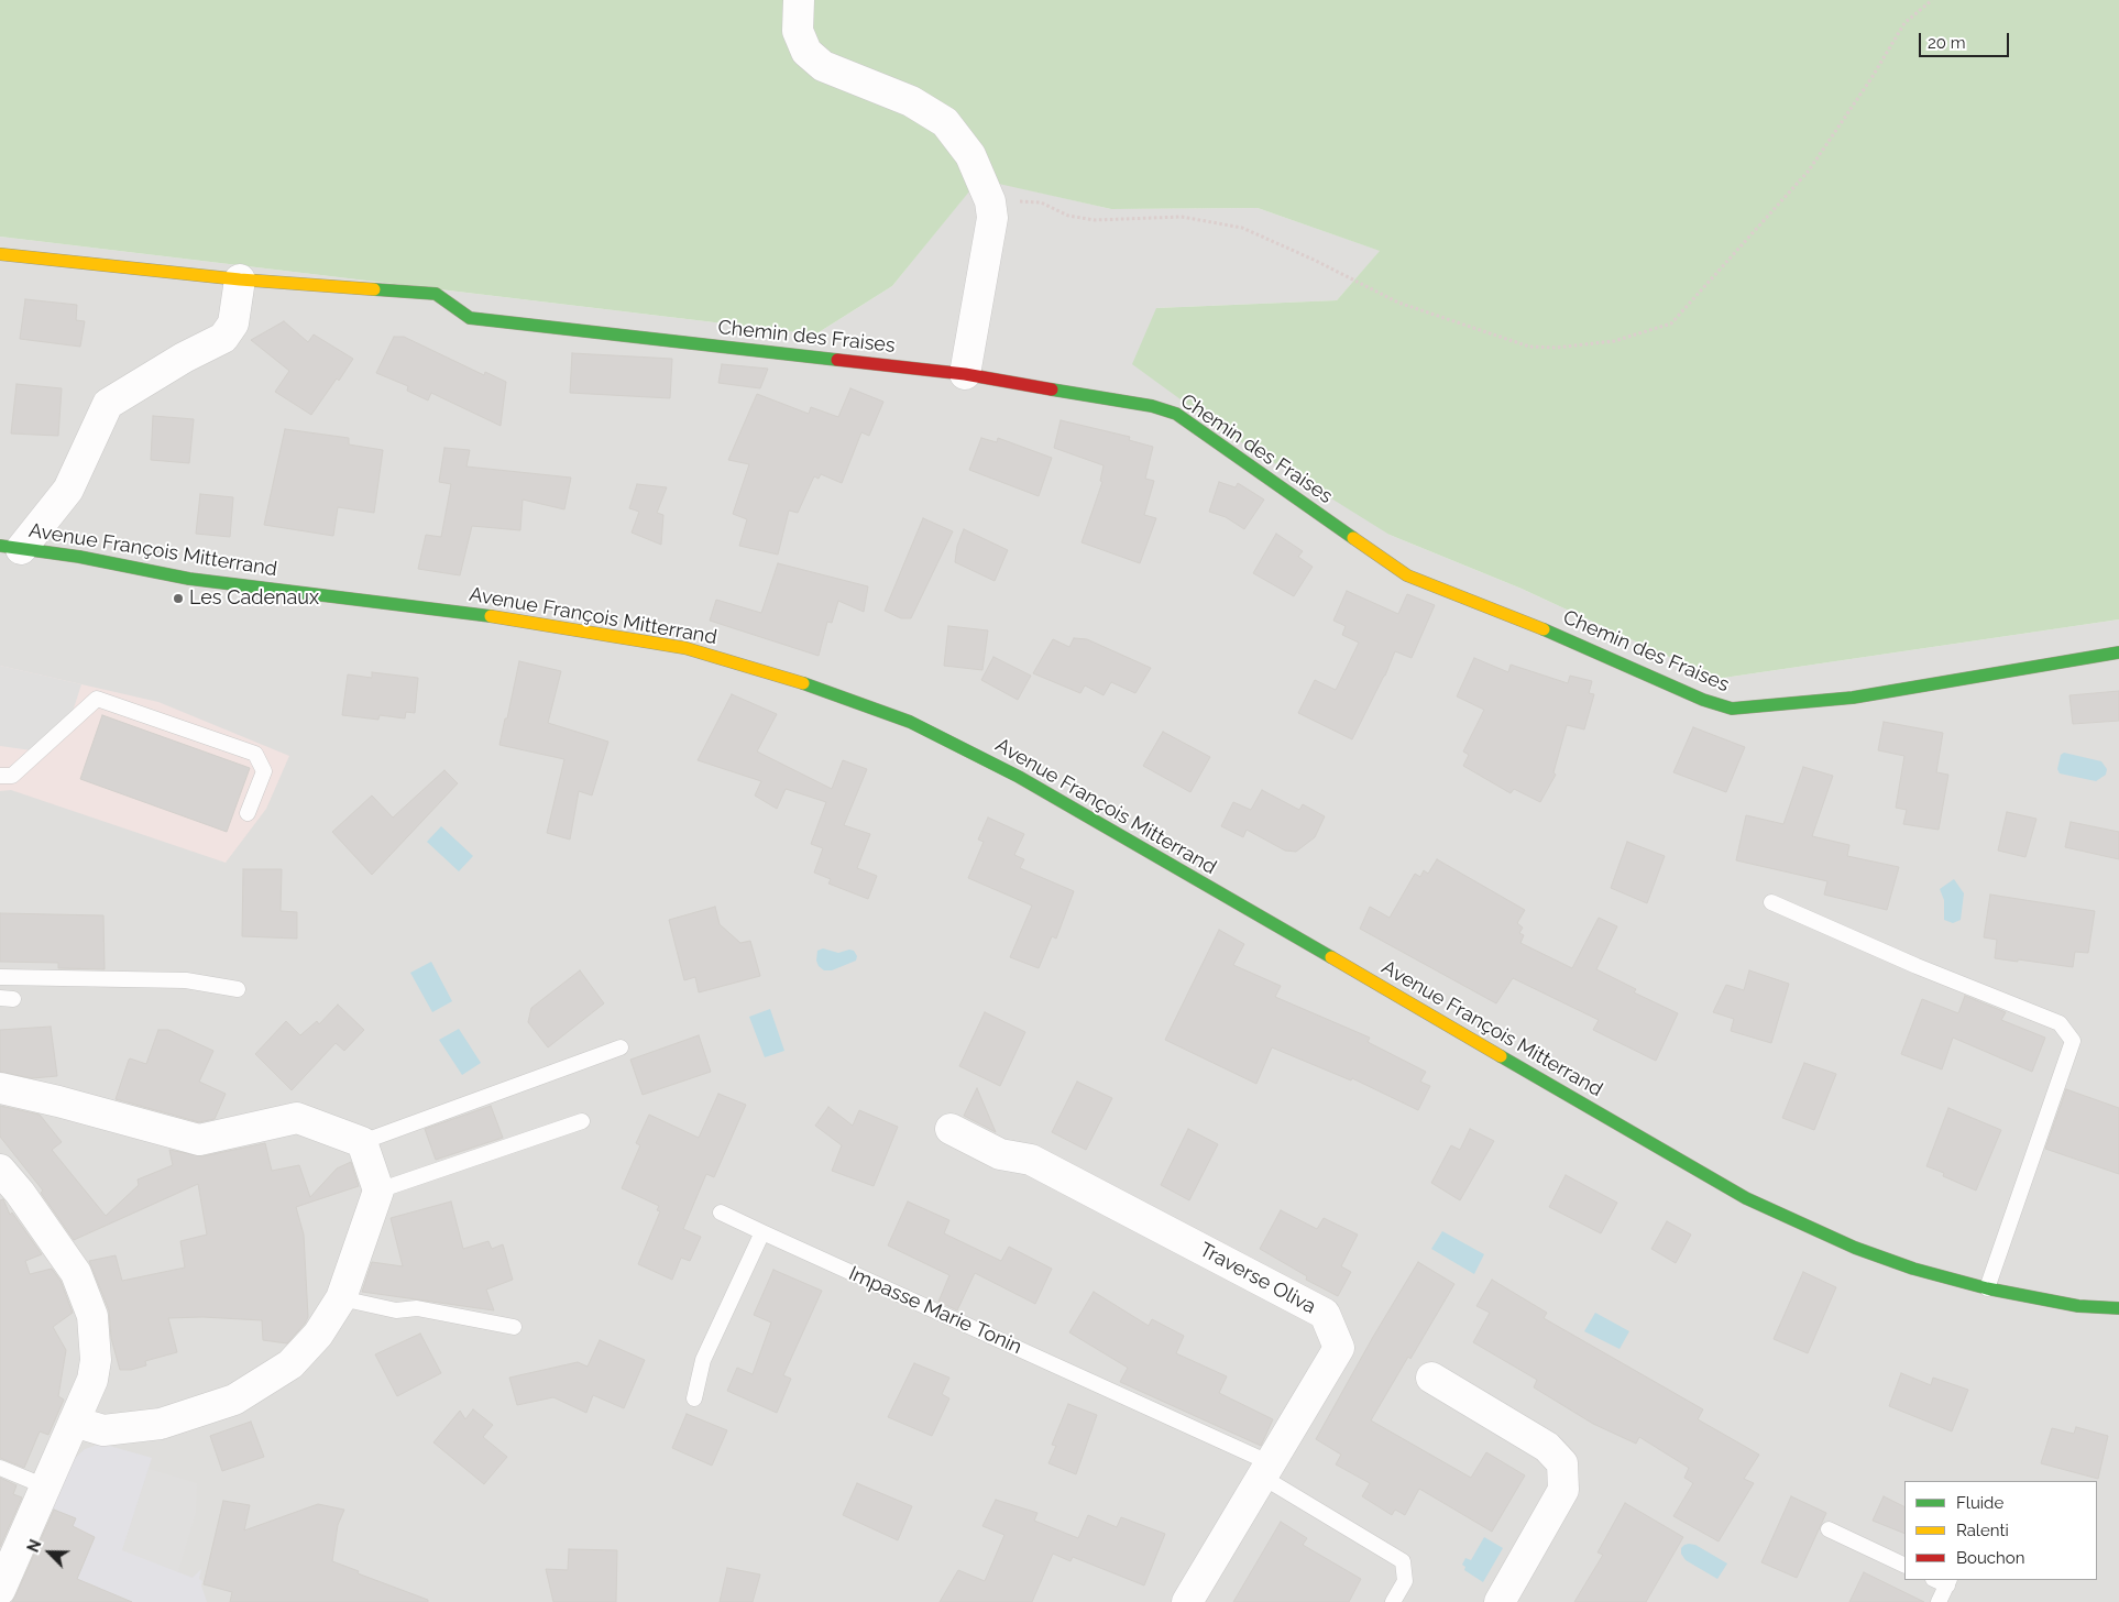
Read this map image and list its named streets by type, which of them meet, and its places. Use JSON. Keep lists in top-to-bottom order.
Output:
{
  "streets": {
    "main road": ["Chemin des Fraises", "Avenue François Mitterrand"],
    "street": ["Traverse Oliva"],
    "lane": ["Impasse Marie Tonin"]
  },
  "crossings": [
    ["Traverse Oliva", "Impasse Marie Tonin"]
  ],
  "places": ["Les Cadenaux"],
  "legend": ["Fluide", "Ralenti", "Bouchon"],
  "scale_bar": "20 m",
  "north": "top left"
}
